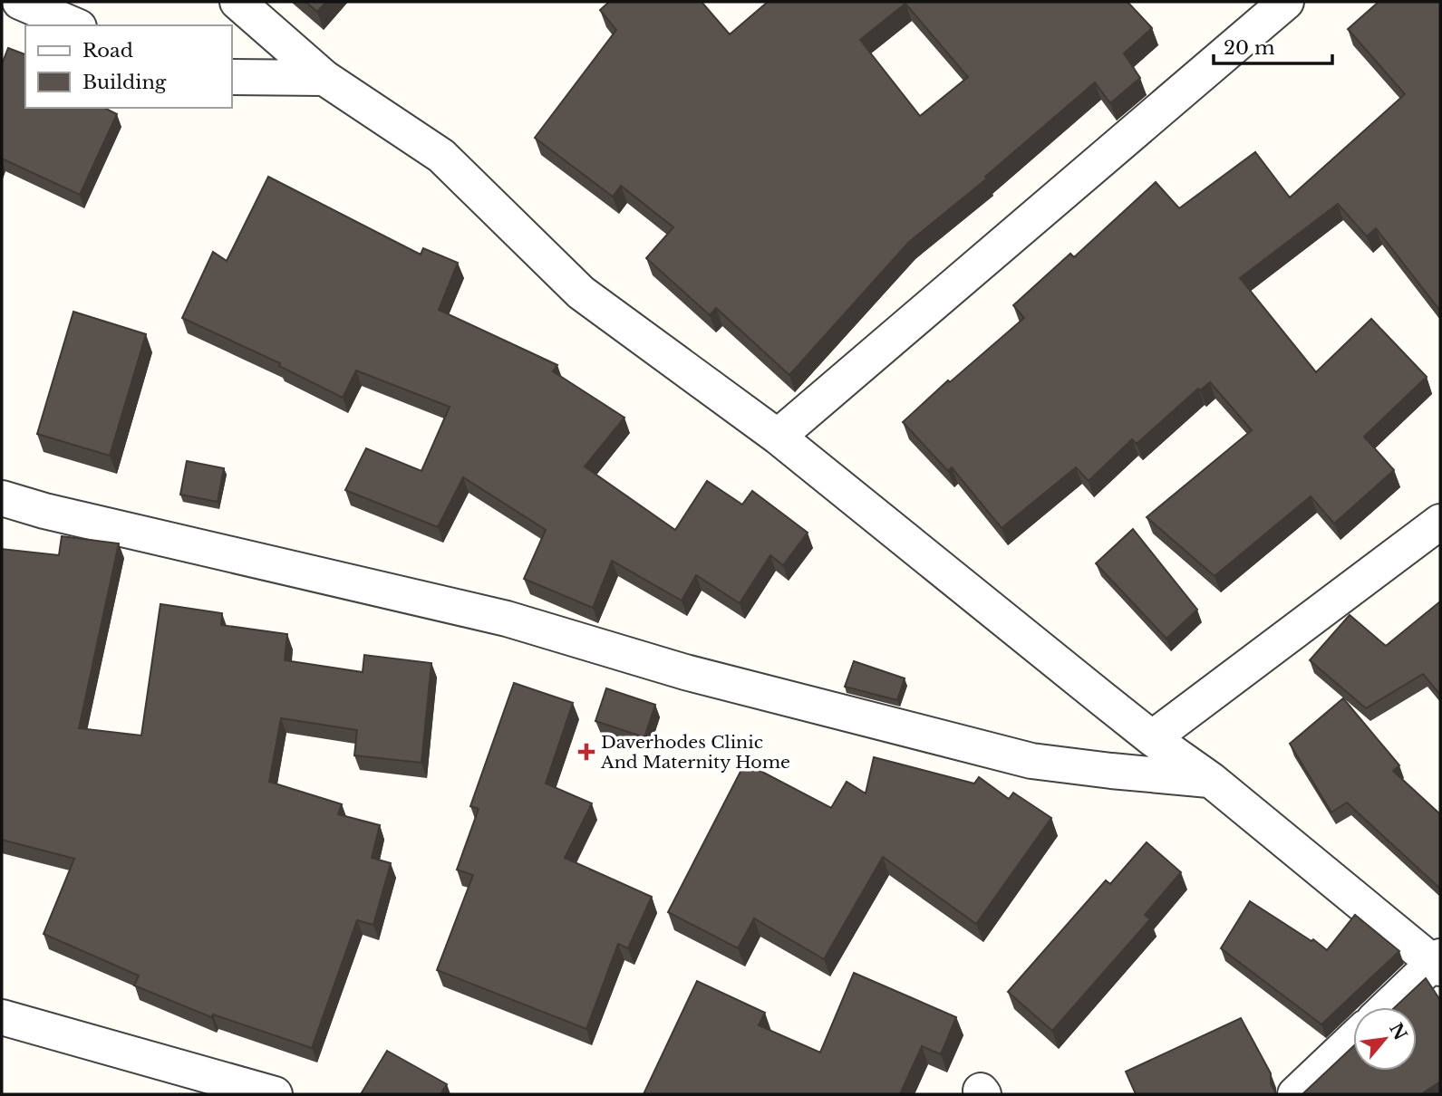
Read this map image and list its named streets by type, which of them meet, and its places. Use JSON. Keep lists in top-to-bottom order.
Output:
{
  "places": {
    "health": ["Daverhodes Clinic And Maternity Home"]
  },
  "legend": ["Road", "Building"],
  "scale_bar": "20 m",
  "north": "top right"
}
